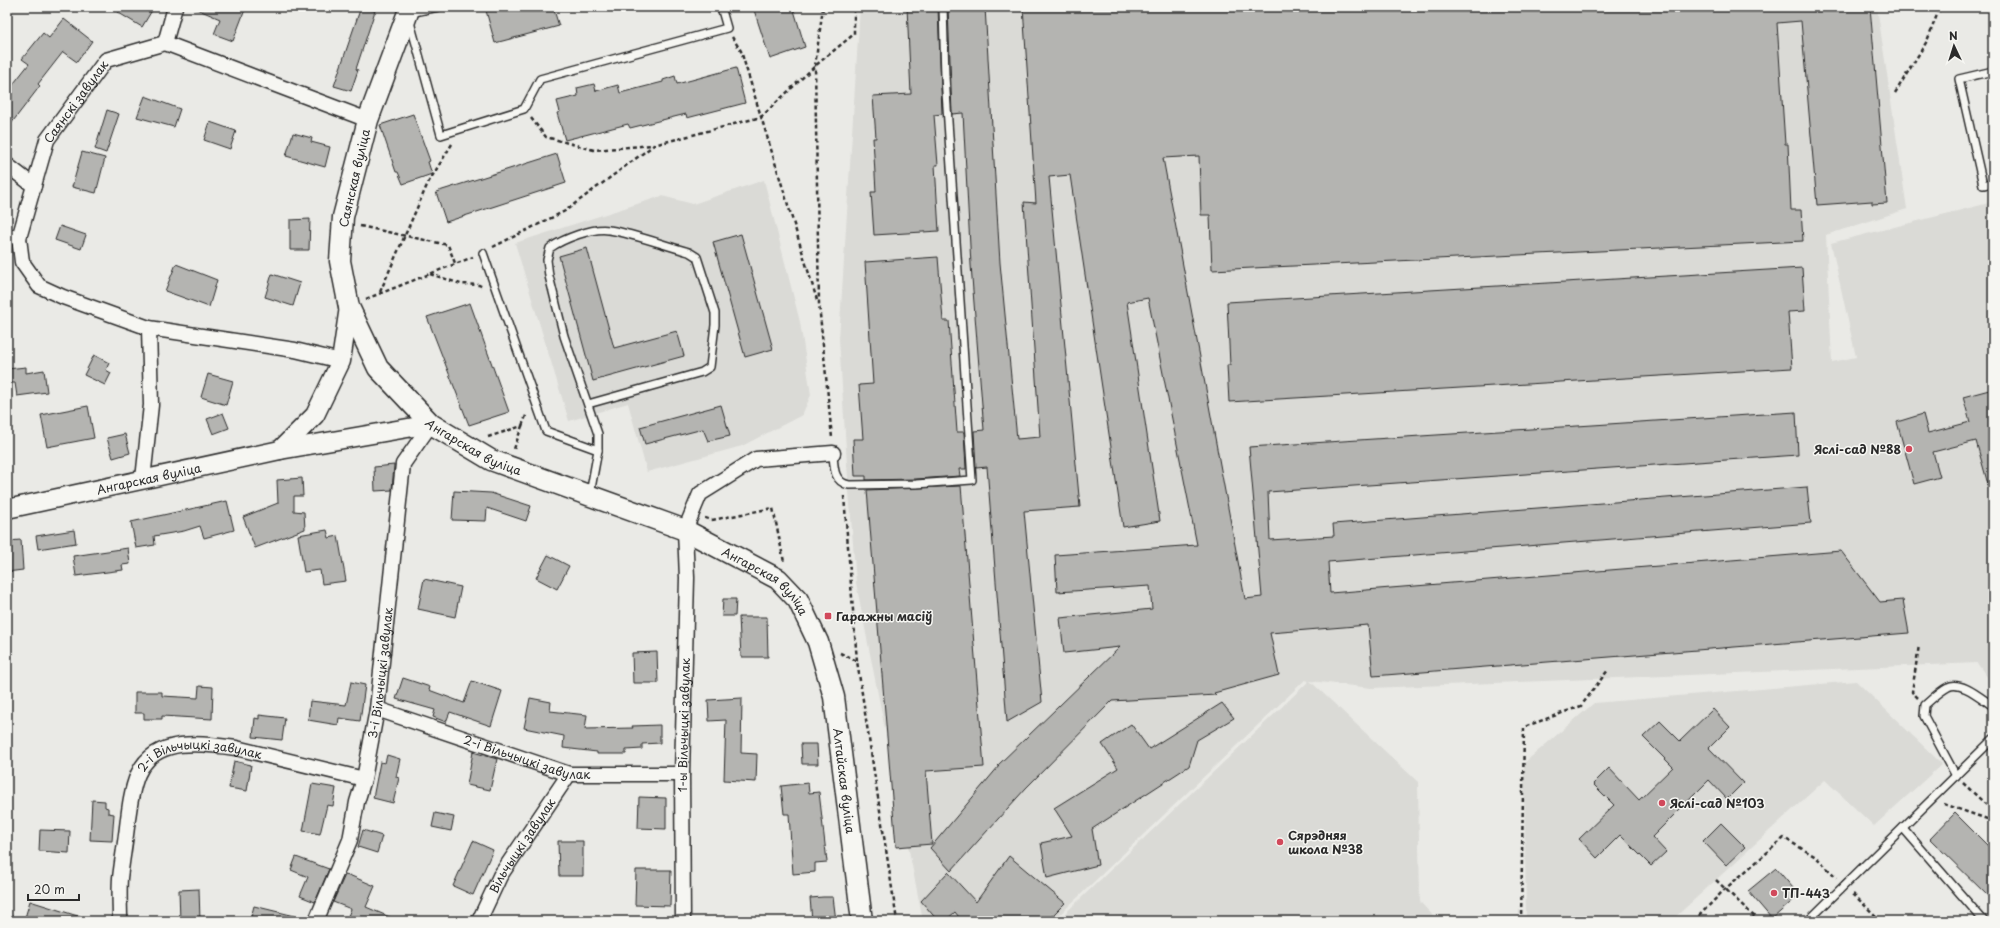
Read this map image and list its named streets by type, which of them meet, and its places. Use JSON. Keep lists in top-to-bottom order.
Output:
{
  "streets": {
    "main road": ["Саянская вуліца", "Ангарская вуліца", "Алтайская вуліца"],
    "street": [
      "Саянскі завулак",
      "3-і Вільчыцкі завулак",
      "1-ы Вільчыцкі завулак",
      "2-і Вільчыцкі завулак",
      "Вільчыцкі завулак"
    ]
  },
  "crossings": [
    ["Саянская вуліца", "Ангарская вуліца"],
    ["Саянская вуліца", "3-і Вільчыцкі завулак"],
    ["Ангарская вуліца", "3-і Вільчыцкі завулак"],
    ["Ангарская вуліца", "1-ы Вільчыцкі завулак"],
    ["Ангарская вуліца", "Алтайская вуліца"],
    ["3-і Вільчыцкі завулак", "2-і Вільчыцкі завулак"],
    ["1-ы Вільчыцкі завулак", "2-і Вільчыцкі завулак"],
    ["2-і Вільчыцкі завулак", "Вільчыцкі завулак"]
  ],
  "places": {
    "other": [
      "Яслі-сад №88",
      "Яслі-сад №103",
      "Сярэдняя школа №38",
      "ТП-443"
    ],
    "transit": ["Гаражны масіў"]
  },
  "scale_bar": "20 m",
  "north": "top"
}
